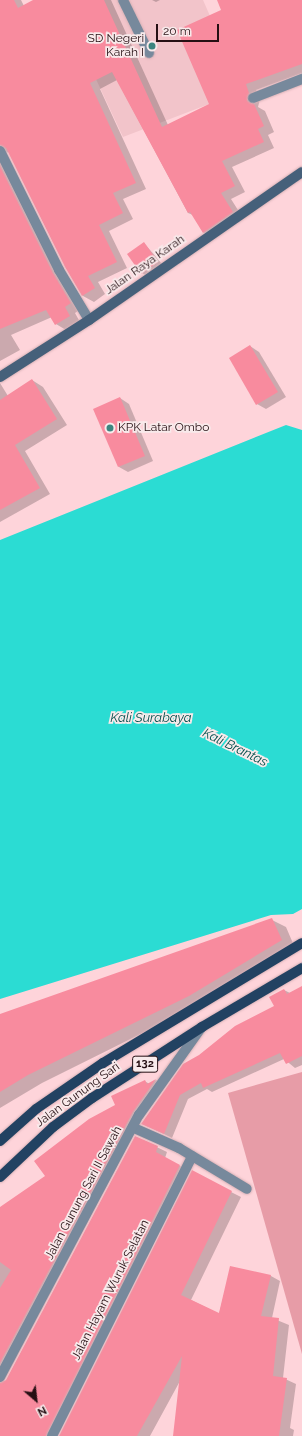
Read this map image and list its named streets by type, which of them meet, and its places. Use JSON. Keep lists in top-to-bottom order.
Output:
{
  "streets": {
    "main road": ["Jalan Raya Karah", "132", "Jalan Gunung Sari"],
    "street": ["Jalan Gunung Sari II Sawah", "Jalan Hayam Wuruk Selatan"]
  },
  "crossings": [
    ["Jalan Gunung Sari", "Jalan Gunung Sari II Sawah"]
  ],
  "water": ["Kali Surabaya", "Kali Brantas"],
  "places": ["SD Negeri Karah I", "KPK Latar Ombo"],
  "scale_bar": "20 m",
  "north": "bottom right"
}
